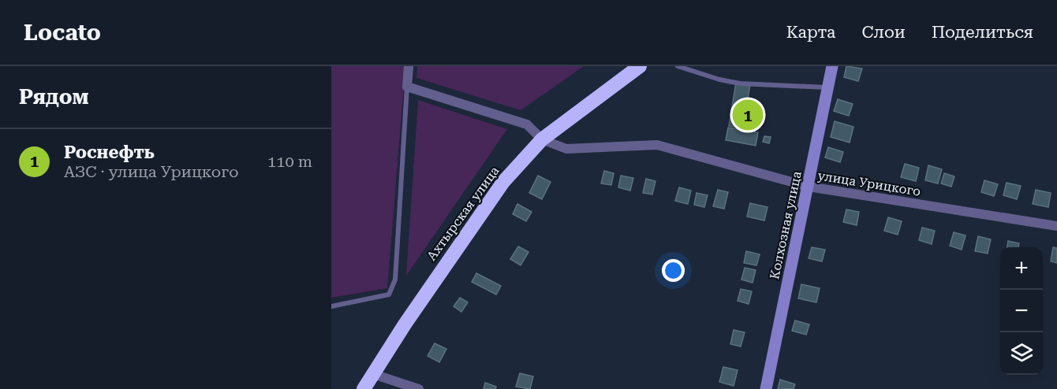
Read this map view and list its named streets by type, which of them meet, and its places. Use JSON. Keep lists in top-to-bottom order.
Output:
{
  "streets": {
    "highway": ["Ахтырская улица"],
    "street": ["улица Урицкого", "Колхозная улица"]
  },
  "crossings": [
    ["улица Урицкого", "Ахтырская улица"],
    ["улица Урицкого", "Колхозная улица"]
  ],
  "page": {
    "header": "Locato",
    "nav": ["Карта", "Слои", "Поделиться"],
    "heading": "Рядом",
    "pins": "1",
    "list": [
      {
        "mark": "1",
        "name": "Роснефть",
        "note": "АЗС · улица Урицкого",
        "value": "110 m"
      }
    ],
    "map_buttons": ["+", "−"]
  }
}
